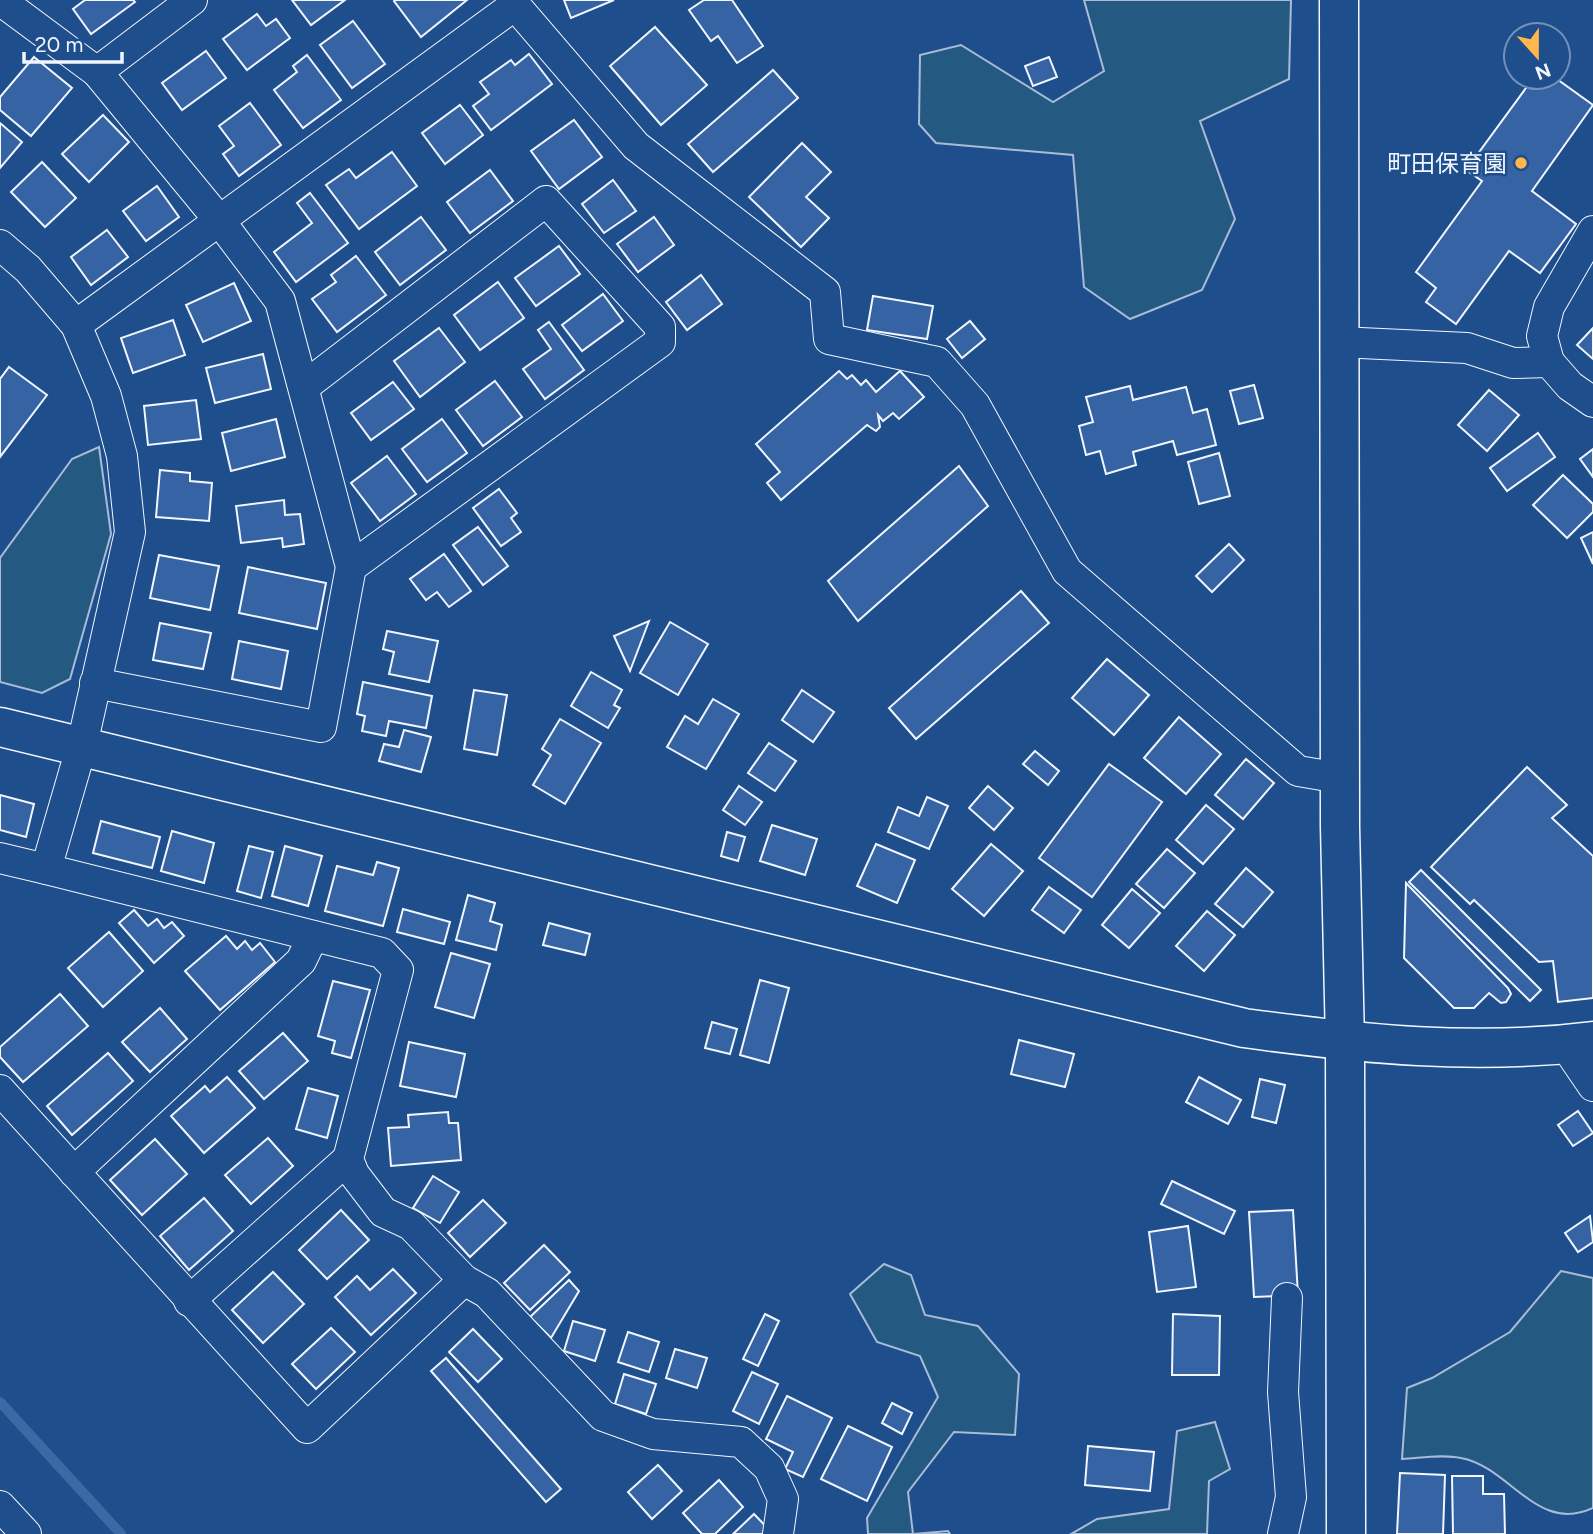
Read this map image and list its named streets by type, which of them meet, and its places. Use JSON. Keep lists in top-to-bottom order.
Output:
{
  "places": ["町田保育園"],
  "scale_bar": "20 m",
  "north": "bottom"
}
